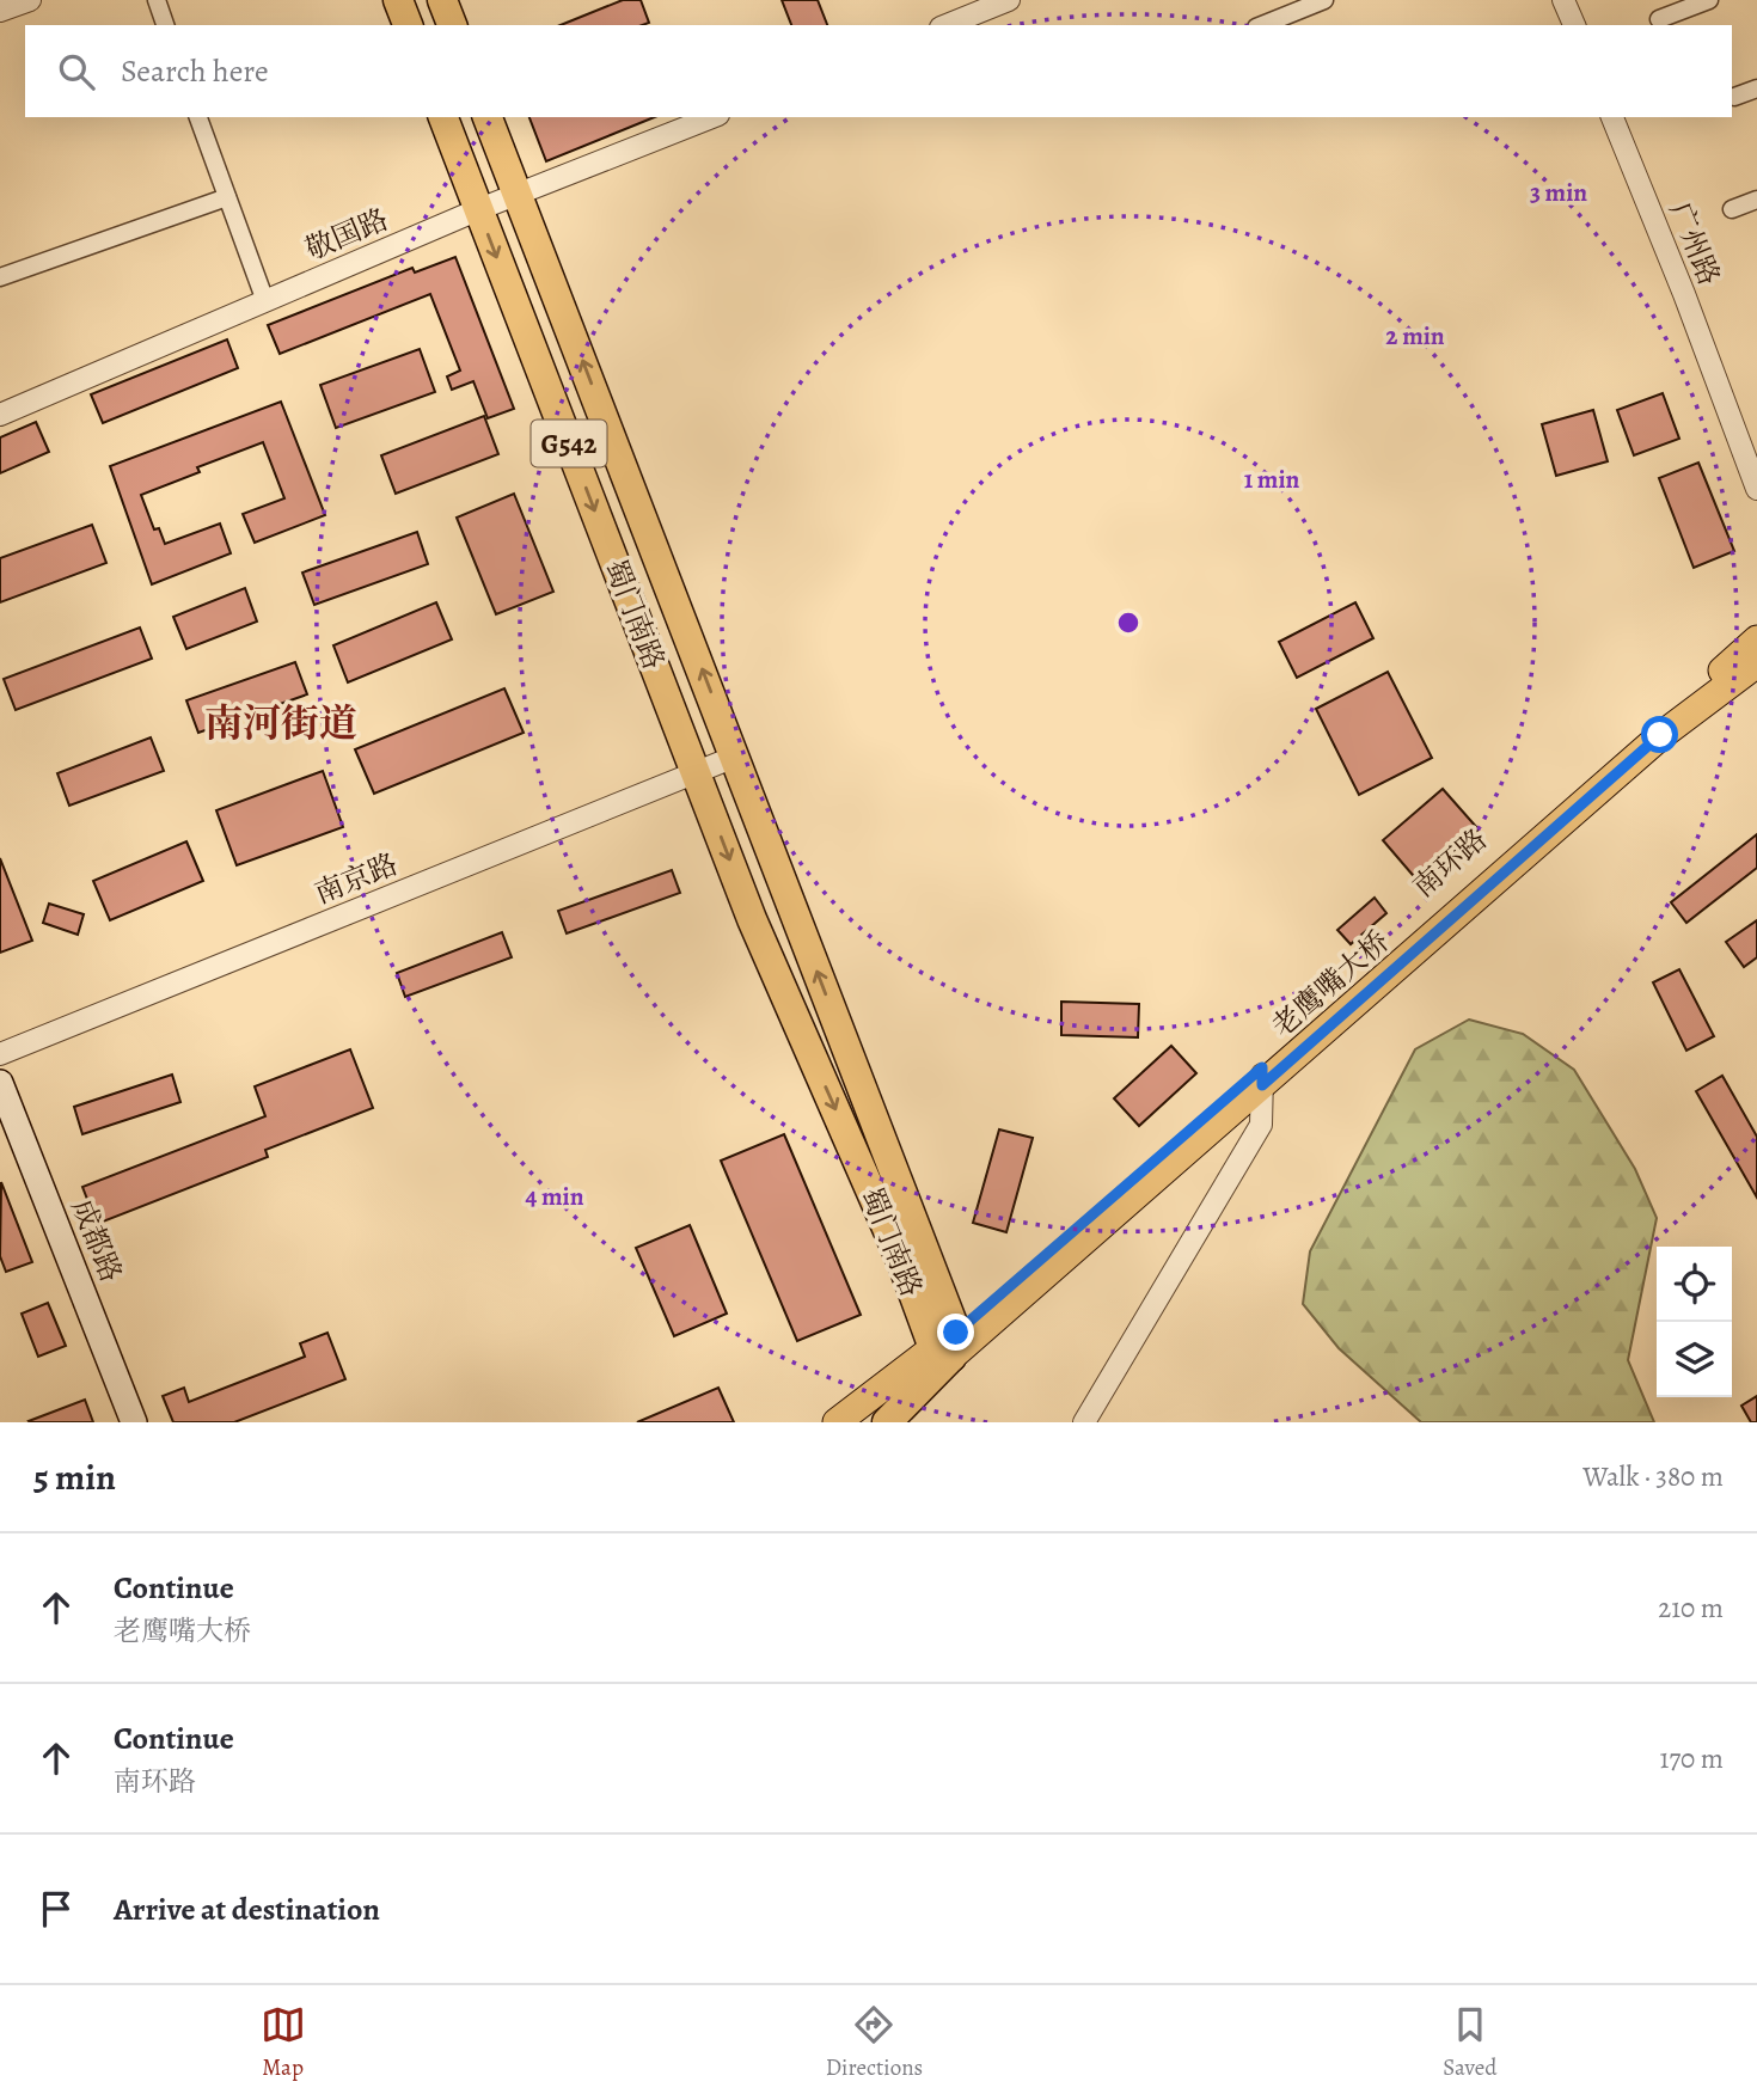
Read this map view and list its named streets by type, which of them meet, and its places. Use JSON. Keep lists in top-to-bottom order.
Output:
{
  "streets": {
    "highway": ["G542", "蜀门南路"],
    "main road": ["南环路", "老鹰嘴大桥", "成都路"],
    "street": ["敬国路", "广州路", "南京路"]
  },
  "crossings": [
    ["敬国路", "蜀门南路"],
    ["蜀门南路", "南环路"],
    ["蜀门南路", "南京路"],
    ["南环路", "老鹰嘴大桥"]
  ],
  "districts": ["南河街道"],
  "page": {
    "search": "Search here",
    "heading": ["5 min", "Walk · 380 m"],
    "list": [
      ["Continue", "老鹰嘴大桥", "210 m"],
      ["Continue", "南环路", "170 m"],
      "Arrive at destination"
    ],
    "nav": ["Map", "Directions", "Saved"]
  },
  "rings": [
    "3 min",
    "2 min",
    "1 min",
    "4 min"
  ]
}
